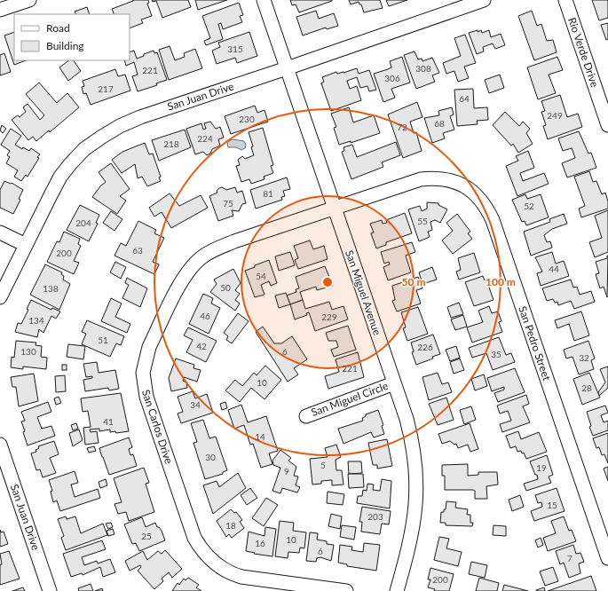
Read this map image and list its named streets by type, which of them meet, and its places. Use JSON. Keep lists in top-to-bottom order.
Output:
{
  "streets": {
    "street": [
      "Rio Verde Drive",
      "San Juan Drive",
      "San Miguel Avenue",
      "San Pedro Street",
      "San Miguel Circle",
      "San Carlos Drive"
    ]
  },
  "crossings": [
    ["San Juan Drive", "San Miguel Avenue"],
    ["San Miguel Avenue", "San Pedro Street"],
    ["San Miguel Avenue", "San Miguel Circle"],
    ["San Miguel Avenue", "San Carlos Drive"],
    ["San Pedro Street", "San Carlos Drive"]
  ],
  "house_numbers": [
    "315",
    "308",
    "221",
    "306",
    "217",
    "64",
    "249",
    "230",
    "68",
    "72",
    "224",
    "218",
    "81",
    "75",
    "52",
    "55",
    "204",
    "63",
    "200",
    "44",
    "54",
    "50",
    "138",
    "46",
    "229",
    "134",
    "51",
    "42",
    "226",
    "130",
    "6",
    "35",
    "32",
    "221",
    "10",
    "28",
    "34",
    "41",
    "14",
    "30",
    "5",
    "19",
    "9",
    "15",
    "203",
    "18",
    "25",
    "10",
    "16",
    "6",
    "7",
    "200"
  ],
  "legend": ["Road", "Building"],
  "rings": ["50 m", "100 m"]
}
